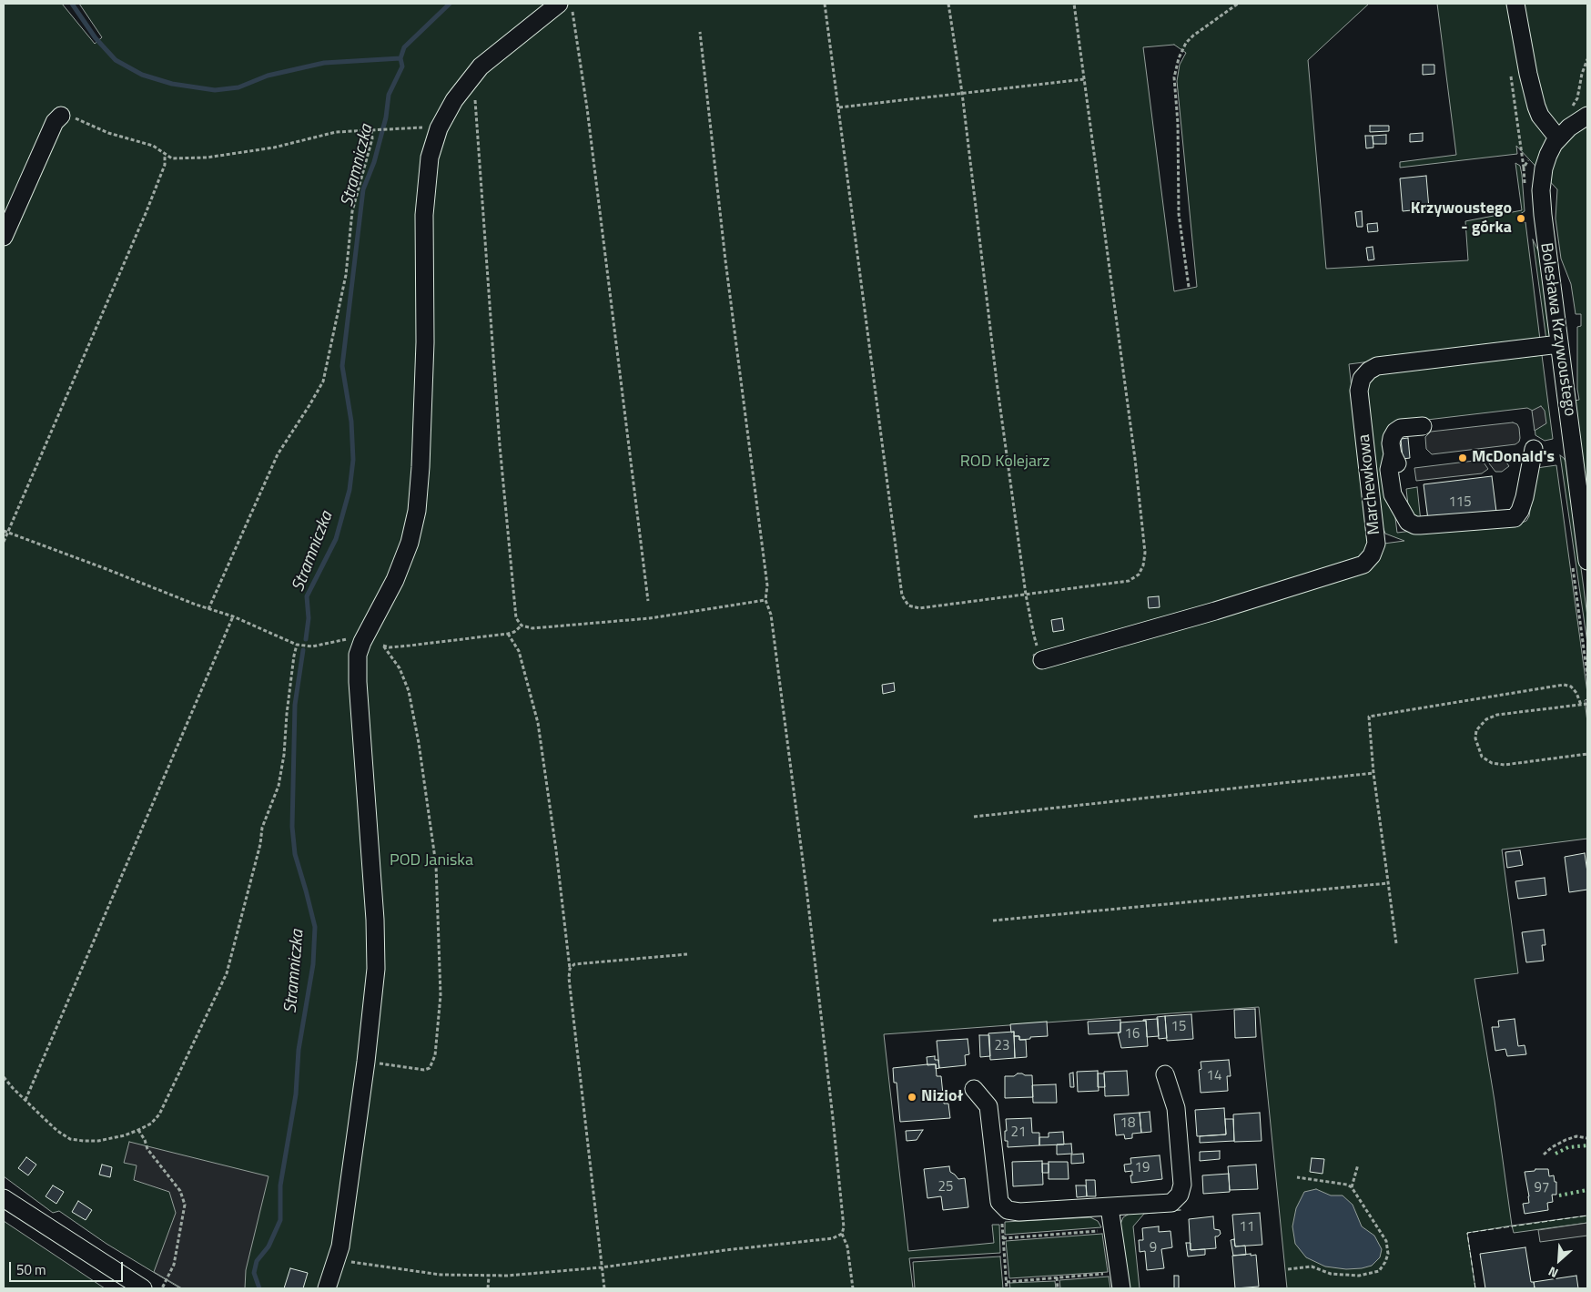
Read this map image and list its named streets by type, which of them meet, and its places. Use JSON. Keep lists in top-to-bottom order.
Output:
{
  "streets": {
    "street": ["Bolesława Krzywoustego", "Marchewkowa"]
  },
  "crossings": [
    ["Bolesława Krzywoustego", "Marchewkowa"]
  ],
  "water": ["Stramniczka"],
  "parks": ["ROD Kolejarz", "POD Janiska"],
  "places": ["Krzywoustego - górka", "McDonald's", "Nizioł"],
  "house_numbers": [
    "115",
    "15",
    "16",
    "23",
    "14",
    "18",
    "21",
    "19",
    "25",
    "97",
    "11",
    "9"
  ],
  "scale_bar": "50 m",
  "north": "bottom left"
}
